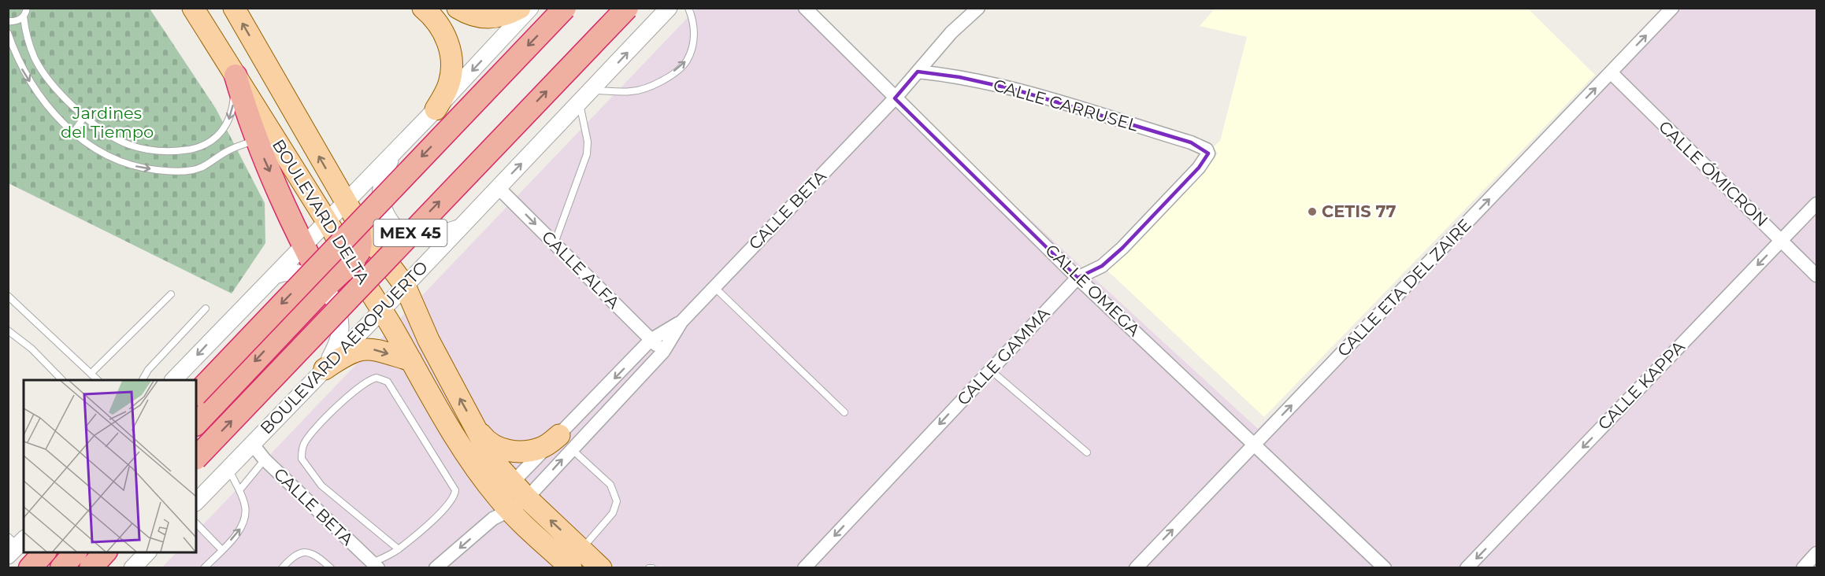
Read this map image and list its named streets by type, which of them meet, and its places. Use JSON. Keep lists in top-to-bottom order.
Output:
{
  "streets": {
    "highway": ["MEX 45", "BOULEVARD AEROPUERTO"],
    "main road": ["BOULEVARD DELTA"],
    "street": [
      "CALLE CARRUSEL",
      "CALLE ÓMICRON",
      "CALLE BETA",
      "CALLE ALFA",
      "CALLE ETA DEL ZAIRE",
      "CALLE OMEGA",
      "CALLE GAMMA",
      "CALLE KAPPA"
    ]
  },
  "crossings": [
    ["CALLE CARRUSEL", "CALLE BETA"],
    ["CALLE CARRUSEL", "CALLE GAMMA"],
    ["CALLE ÓMICRON", "CALLE ETA DEL ZAIRE"],
    ["CALLE ÓMICRON", "CALLE KAPPA"],
    ["CALLE BETA", "BOULEVARD DELTA"],
    ["CALLE BETA", "CALLE ALFA"],
    ["CALLE BETA", "CALLE OMEGA"],
    ["CALLE BETA", "BOULEVARD AEROPUERTO"],
    ["BOULEVARD DELTA", "BOULEVARD AEROPUERTO"],
    ["CALLE ALFA", "BOULEVARD AEROPUERTO"],
    ["CALLE ETA DEL ZAIRE", "CALLE OMEGA"],
    ["CALLE OMEGA", "CALLE GAMMA"]
  ],
  "one_way": ["CALLE ETA DEL ZAIRE", "CALLE GAMMA", "CALLE KAPPA"],
  "parks": ["Jardines del Tiempo"],
  "places": ["CETIS 77"]
}
